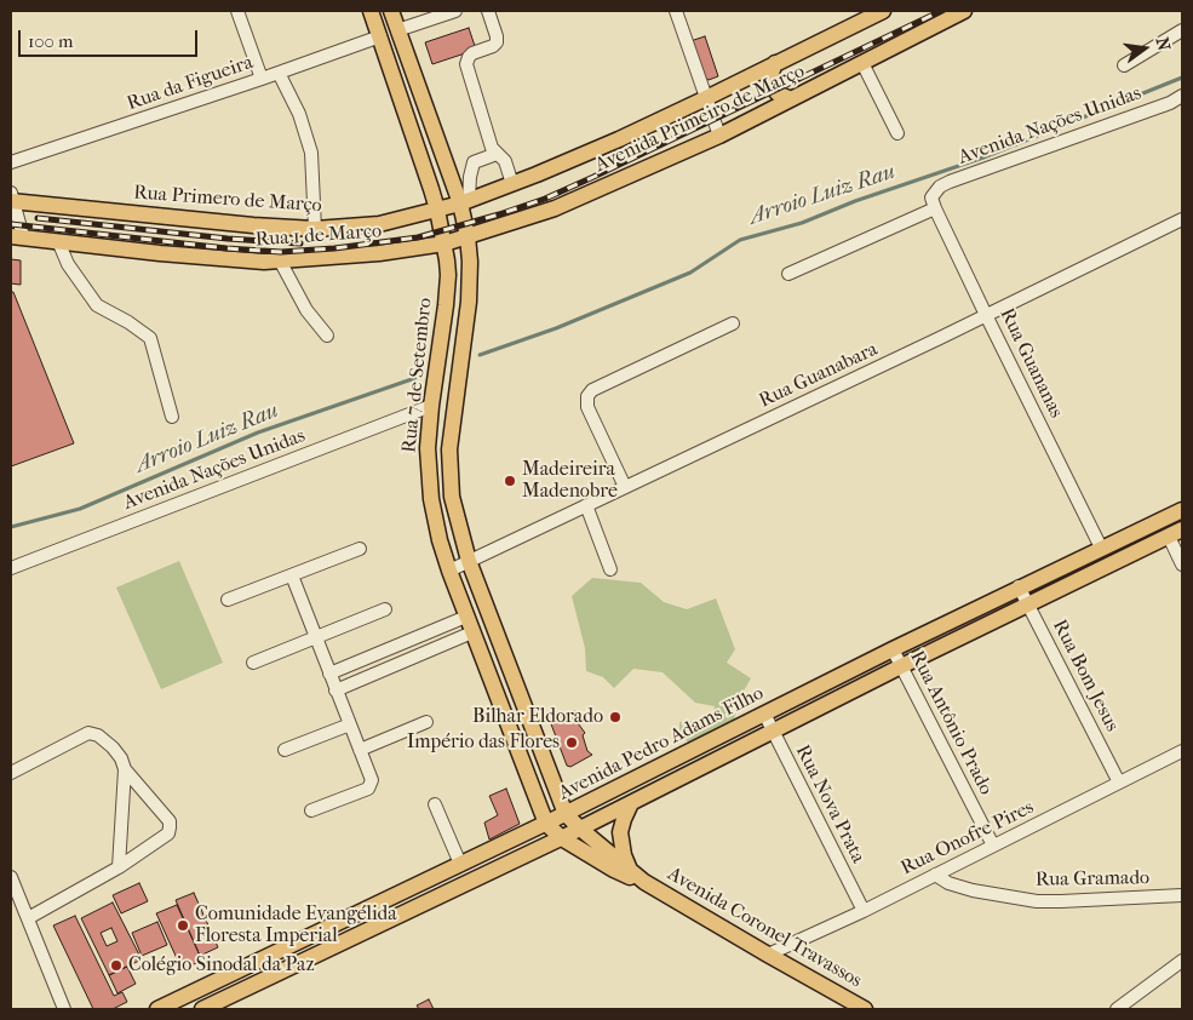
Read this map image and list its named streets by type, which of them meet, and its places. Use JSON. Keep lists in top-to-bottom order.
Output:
{
  "streets": {
    "main road": [
      "Avenida Primeiro de Março",
      "Rua Primero de Março",
      "Rua 1 de Março",
      "Rua 7 de Setembro",
      "Avenida Pedro Adams Filho",
      "Avenida Coronel Travassos"
    ],
    "street": [
      "Rua da Figueira",
      "Avenida Nações Unidas",
      "Rua Guananas",
      "Rua Guanabara",
      "Rua Bom Jesus",
      "Rua Antônio Prado",
      "Rua Nova Prata",
      "Rua Onofre Pires",
      "Rua Gramado"
    ]
  },
  "crossings": [
    ["Rua da Figueira", "Rua 7 de Setembro"],
    ["Avenida Primeiro de Março", "Rua Primero de Março"],
    ["Avenida Primeiro de Março", "Rua 1 de Março"],
    ["Avenida Primeiro de Março", "Rua 7 de Setembro"],
    ["Avenida Nações Unidas", "Rua Guananas"],
    ["Avenida Nações Unidas", "Rua 7 de Setembro"],
    ["Rua Primero de Março", "Rua 7 de Setembro"],
    ["Rua 1 de Março", "Rua 7 de Setembro"],
    ["Rua Guananas", "Rua Guanabara"],
    ["Rua Guananas", "Avenida Pedro Adams Filho"],
    ["Rua 7 de Setembro", "Rua Guanabara"],
    ["Rua 7 de Setembro", "Avenida Pedro Adams Filho"],
    ["Rua 7 de Setembro", "Avenida Coronel Travassos"],
    ["Rua Bom Jesus", "Avenida Pedro Adams Filho"],
    ["Rua Bom Jesus", "Rua Onofre Pires"],
    ["Rua Antônio Prado", "Avenida Pedro Adams Filho"],
    ["Rua Antônio Prado", "Rua Onofre Pires"],
    ["Avenida Pedro Adams Filho", "Rua Nova Prata"],
    ["Avenida Pedro Adams Filho", "Avenida Coronel Travassos"],
    ["Rua Nova Prata", "Rua Onofre Pires"],
    ["Rua Onofre Pires", "Rua Gramado"],
    ["Rua Onofre Pires", "Avenida Coronel Travassos"]
  ],
  "water": ["Arroio Luiz Rau"],
  "places": [
    "Madeireira Madenobre",
    "Bilhar Eldorado",
    "Império das Flores",
    "Comunidade Evangélida Floresta Imperial",
    "Colégio Sinodal da Paz"
  ],
  "scale_bar": "100 m",
  "north": "right"
}
